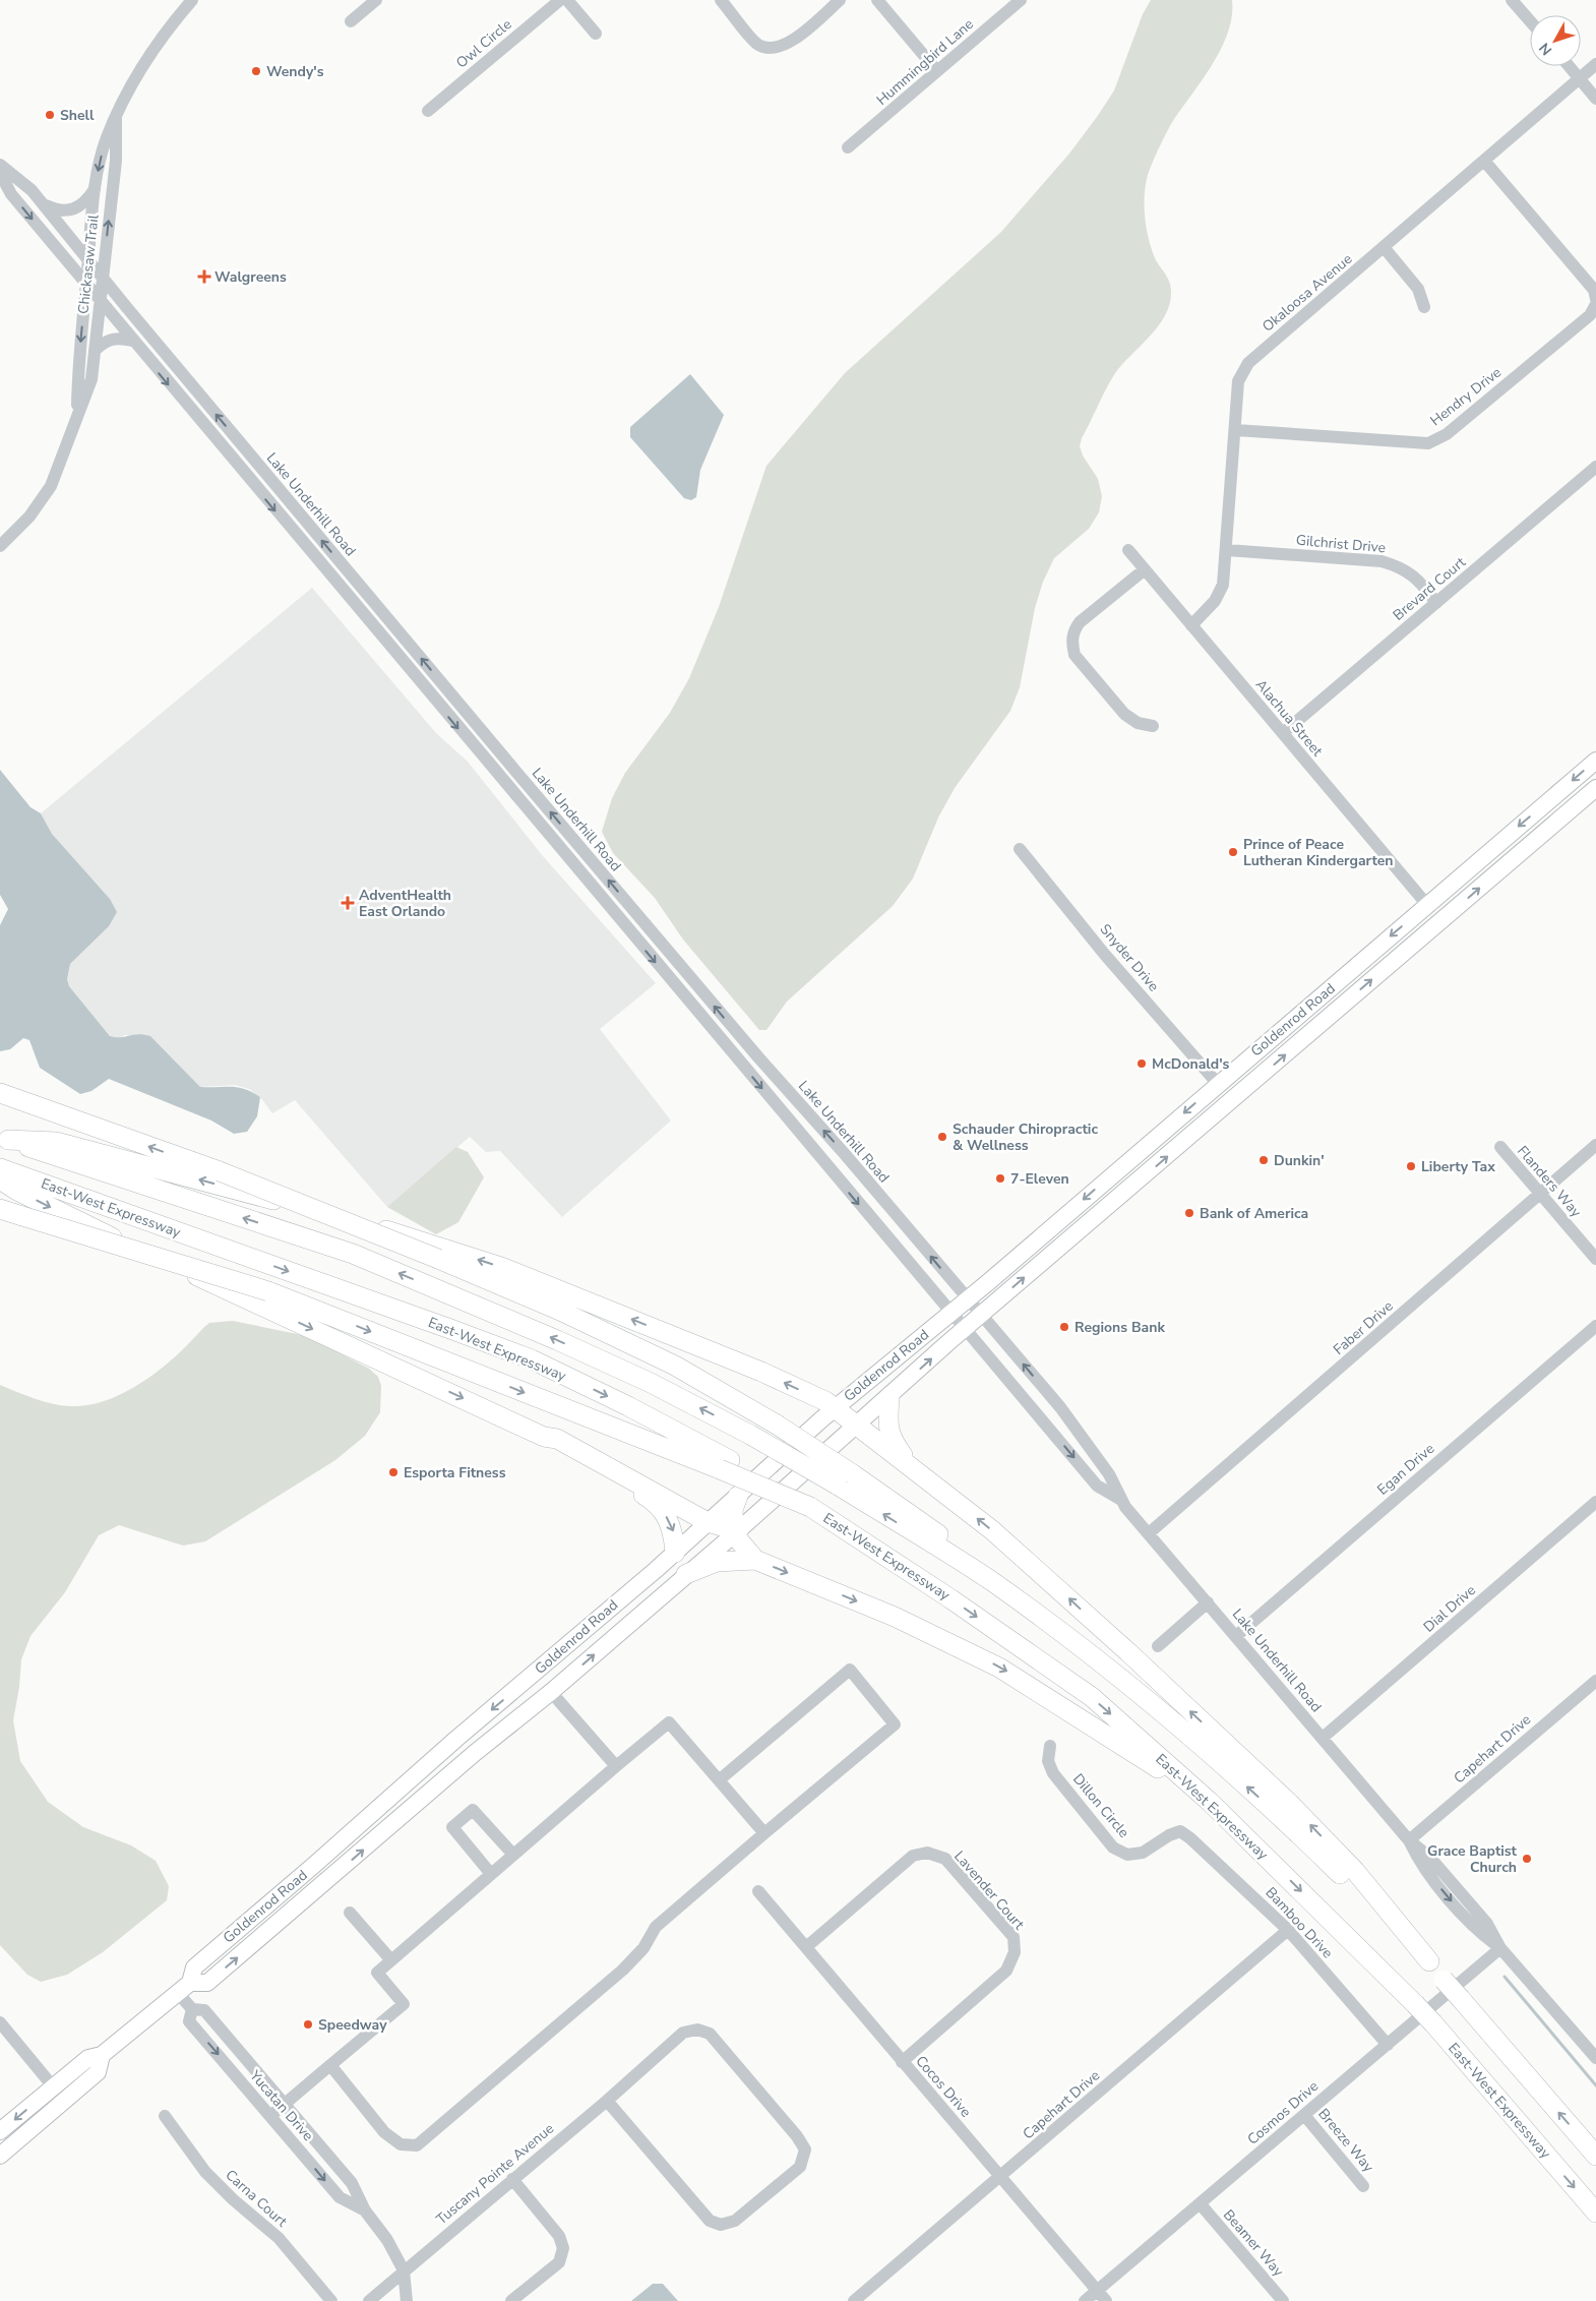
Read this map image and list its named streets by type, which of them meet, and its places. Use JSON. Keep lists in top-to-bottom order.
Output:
{
  "streets": {
    "highway": ["East-West Expressway"],
    "main road": ["Goldenrod Road"],
    "street": [
      "Owl Circle",
      "Hummingbird Lane",
      "Chickasaw Trail",
      "Okaloosa Avenue",
      "Hendry Drive",
      "Lake Underhill Road",
      "Gilchrist Drive",
      "Brevard Court",
      "Alachua Street",
      "Snyder Drive",
      "Flanders Way",
      "Faber Drive",
      "Egan Drive",
      "Dial Drive",
      "Capehart Drive",
      "Dillon Circle",
      "Lavender Court",
      "Bamboo Drive",
      "Cocos Drive",
      "Yucatan Drive",
      "Cosmos Drive",
      "Breeze Way",
      "Tuscany Pointe Avenue",
      "Carna Court",
      "Beamer Way"
    ]
  },
  "crossings": [
    ["Chickasaw Trail", "Lake Underhill Road"],
    ["Okaloosa Avenue", "Hendry Drive"],
    ["Okaloosa Avenue", "Gilchrist Drive"],
    ["Okaloosa Avenue", "Alachua Street"],
    ["Lake Underhill Road", "Goldenrod Road"],
    ["Lake Underhill Road", "Faber Drive"],
    ["Lake Underhill Road", "Egan Drive"],
    ["Lake Underhill Road", "Dial Drive"],
    ["Lake Underhill Road", "Capehart Drive"],
    ["Lake Underhill Road", "Cosmos Drive"],
    ["Gilchrist Drive", "Brevard Court"],
    ["Brevard Court", "Alachua Street"],
    ["Alachua Street", "Goldenrod Road"],
    ["Snyder Drive", "Goldenrod Road"],
    ["Goldenrod Road", "Yucatan Drive"],
    ["Flanders Way", "Faber Drive"],
    ["Capehart Drive", "Bamboo Drive"],
    ["Capehart Drive", "Cocos Drive"],
    ["Dillon Circle", "Bamboo Drive"],
    ["Lavender Court", "Cocos Drive"],
    ["Bamboo Drive", "Cosmos Drive"],
    ["Cocos Drive", "Cosmos Drive"],
    ["Yucatan Drive", "Tuscany Pointe Avenue"],
    ["Cosmos Drive", "Breeze Way"],
    ["Cosmos Drive", "Beamer Way"]
  ],
  "places": {
    "other": [
      "Wendy's",
      "Shell",
      "Prince of Peace Lutheran Kindergarten",
      "McDonald's",
      "Schauder Chiropractic & Wellness",
      "Dunkin'",
      "Liberty Tax",
      "7-Eleven",
      "Bank of America",
      "Regions Bank",
      "Esporta Fitness",
      "Grace Baptist Church",
      "Speedway"
    ],
    "health": ["Walgreens", "AdventHealth East Orlando"]
  },
  "north": "bottom left"
}
